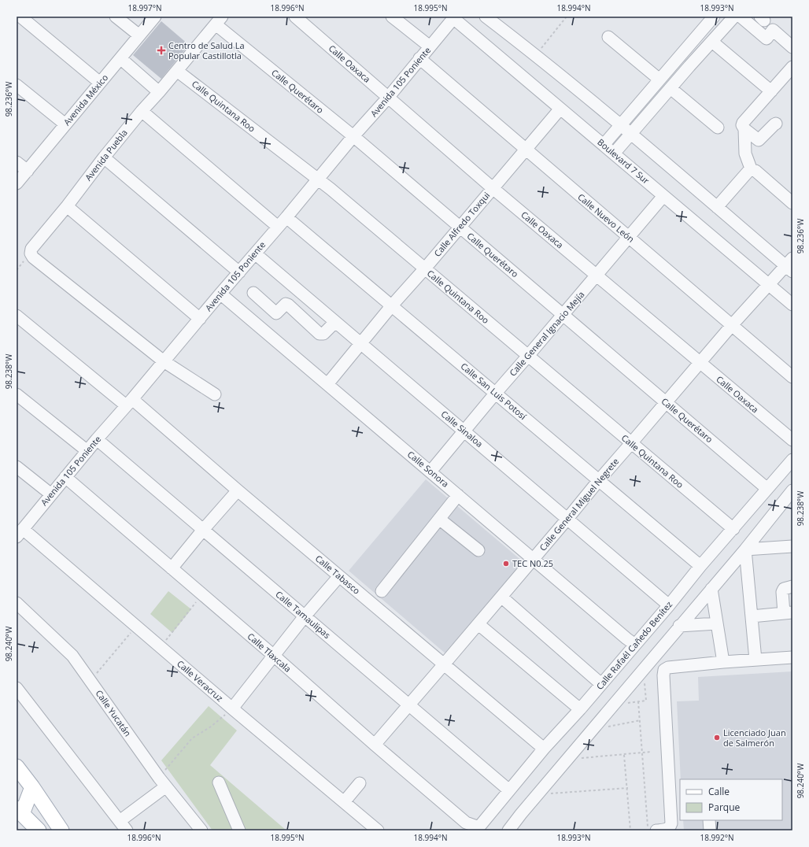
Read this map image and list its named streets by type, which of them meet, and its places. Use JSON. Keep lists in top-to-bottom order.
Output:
{
  "streets": {
    "street": [
      "Calle Oaxaca",
      "Avenida 105 Poniente",
      "Calle Querétaro",
      "Avenida México",
      "Calle Quintana Roo",
      "Avenida Puebla",
      "Boulevard 7 Sur",
      "Calle Nuevo León",
      "Calle Alfredo Toxqui",
      "Calle General Ignacio Mejía",
      "Calle San Luis Potosí",
      "Calle Sinaloa",
      "Calle Sonora",
      "Calle General Miguel Negrete",
      "Calle Tabasco",
      "Calle Tamaulipas",
      "Calle Rafaél Cañedo Benítez",
      "Calle Tlaxcala",
      "Calle Veracruz",
      "Calle Yucatán"
    ]
  },
  "crossings": [
    ["Calle Oaxaca", "Avenida 105 Poniente"],
    ["Calle Oaxaca", "Calle Alfredo Toxqui"],
    ["Calle Oaxaca", "Calle General Ignacio Mejía"],
    ["Calle Oaxaca", "Calle General Miguel Negrete"],
    ["Avenida 105 Poniente", "Calle Querétaro"],
    ["Avenida 105 Poniente", "Calle Quintana Roo"],
    ["Avenida 105 Poniente", "Avenida Puebla"],
    ["Avenida 105 Poniente", "Boulevard 7 Sur"],
    ["Avenida 105 Poniente", "Calle Nuevo León"],
    ["Avenida 105 Poniente", "Calle San Luis Potosí"],
    ["Avenida 105 Poniente", "Calle Sinaloa"],
    ["Avenida 105 Poniente", "Calle Sonora"],
    ["Avenida 105 Poniente", "Calle Tabasco"],
    ["Avenida 105 Poniente", "Calle Tamaulipas"],
    ["Avenida 105 Poniente", "Calle Tlaxcala"],
    ["Avenida 105 Poniente", "Calle Veracruz"],
    ["Calle Querétaro", "Avenida Puebla"],
    ["Calle Querétaro", "Calle Alfredo Toxqui"],
    ["Calle Querétaro", "Calle General Ignacio Mejía"],
    ["Calle Querétaro", "Calle General Miguel Negrete"],
    ["Calle Querétaro", "Calle Rafaél Cañedo Benítez"],
    ["Calle Quintana Roo", "Avenida Puebla"],
    ["Calle Quintana Roo", "Calle Alfredo Toxqui"],
    ["Calle Quintana Roo", "Calle General Ignacio Mejía"],
    ["Calle Quintana Roo", "Calle General Miguel Negrete"],
    ["Calle Quintana Roo", "Calle Rafaél Cañedo Benítez"],
    ["Boulevard 7 Sur", "Calle Alfredo Toxqui"],
    ["Boulevard 7 Sur", "Calle General Ignacio Mejía"],
    ["Boulevard 7 Sur", "Calle General Miguel Negrete"],
    ["Calle Nuevo León", "Calle Alfredo Toxqui"],
    ["Calle Nuevo León", "Calle General Ignacio Mejía"],
    ["Calle Nuevo León", "Calle General Miguel Negrete"],
    ["Calle Alfredo Toxqui", "Calle San Luis Potosí"],
    ["Calle Alfredo Toxqui", "Calle Sinaloa"],
    ["Calle Alfredo Toxqui", "Calle Sonora"],
    ["Calle General Ignacio Mejía", "Calle San Luis Potosí"],
    ["Calle General Ignacio Mejía", "Calle Sinaloa"],
    ["Calle General Ignacio Mejía", "Calle Sonora"],
    ["Calle San Luis Potosí", "Calle General Miguel Negrete"],
    ["Calle San Luis Potosí", "Calle Rafaél Cañedo Benítez"],
    ["Calle Sinaloa", "Calle General Miguel Negrete"],
    ["Calle Sinaloa", "Calle Rafaél Cañedo Benítez"],
    ["Calle Sonora", "Calle General Miguel Negrete"],
    ["Calle Sonora", "Calle Rafaél Cañedo Benítez"],
    ["Calle General Miguel Negrete", "Calle Tabasco"],
    ["Calle General Miguel Negrete", "Calle Tamaulipas"],
    ["Calle General Miguel Negrete", "Calle Tlaxcala"],
    ["Calle Tabasco", "Calle Rafaél Cañedo Benítez"],
    ["Calle Tamaulipas", "Calle Rafaél Cañedo Benítez"],
    ["Calle Rafaél Cañedo Benítez", "Calle Tlaxcala"]
  ],
  "places": {
    "health": ["Centro de Salud La Popular Castillotla"],
    "other": ["TEC N0.25", "Licenciado Juan de Salmerón"]
  },
  "legend": ["Calle", "Parque"],
  "coordinates": [
    "18.997°N",
    "18.996°N",
    "18.995°N",
    "18.994°N",
    "18.993°N",
    "98.236°W",
    "98.238°W",
    "98.240°W",
    "18.992°N"
  ]
}
